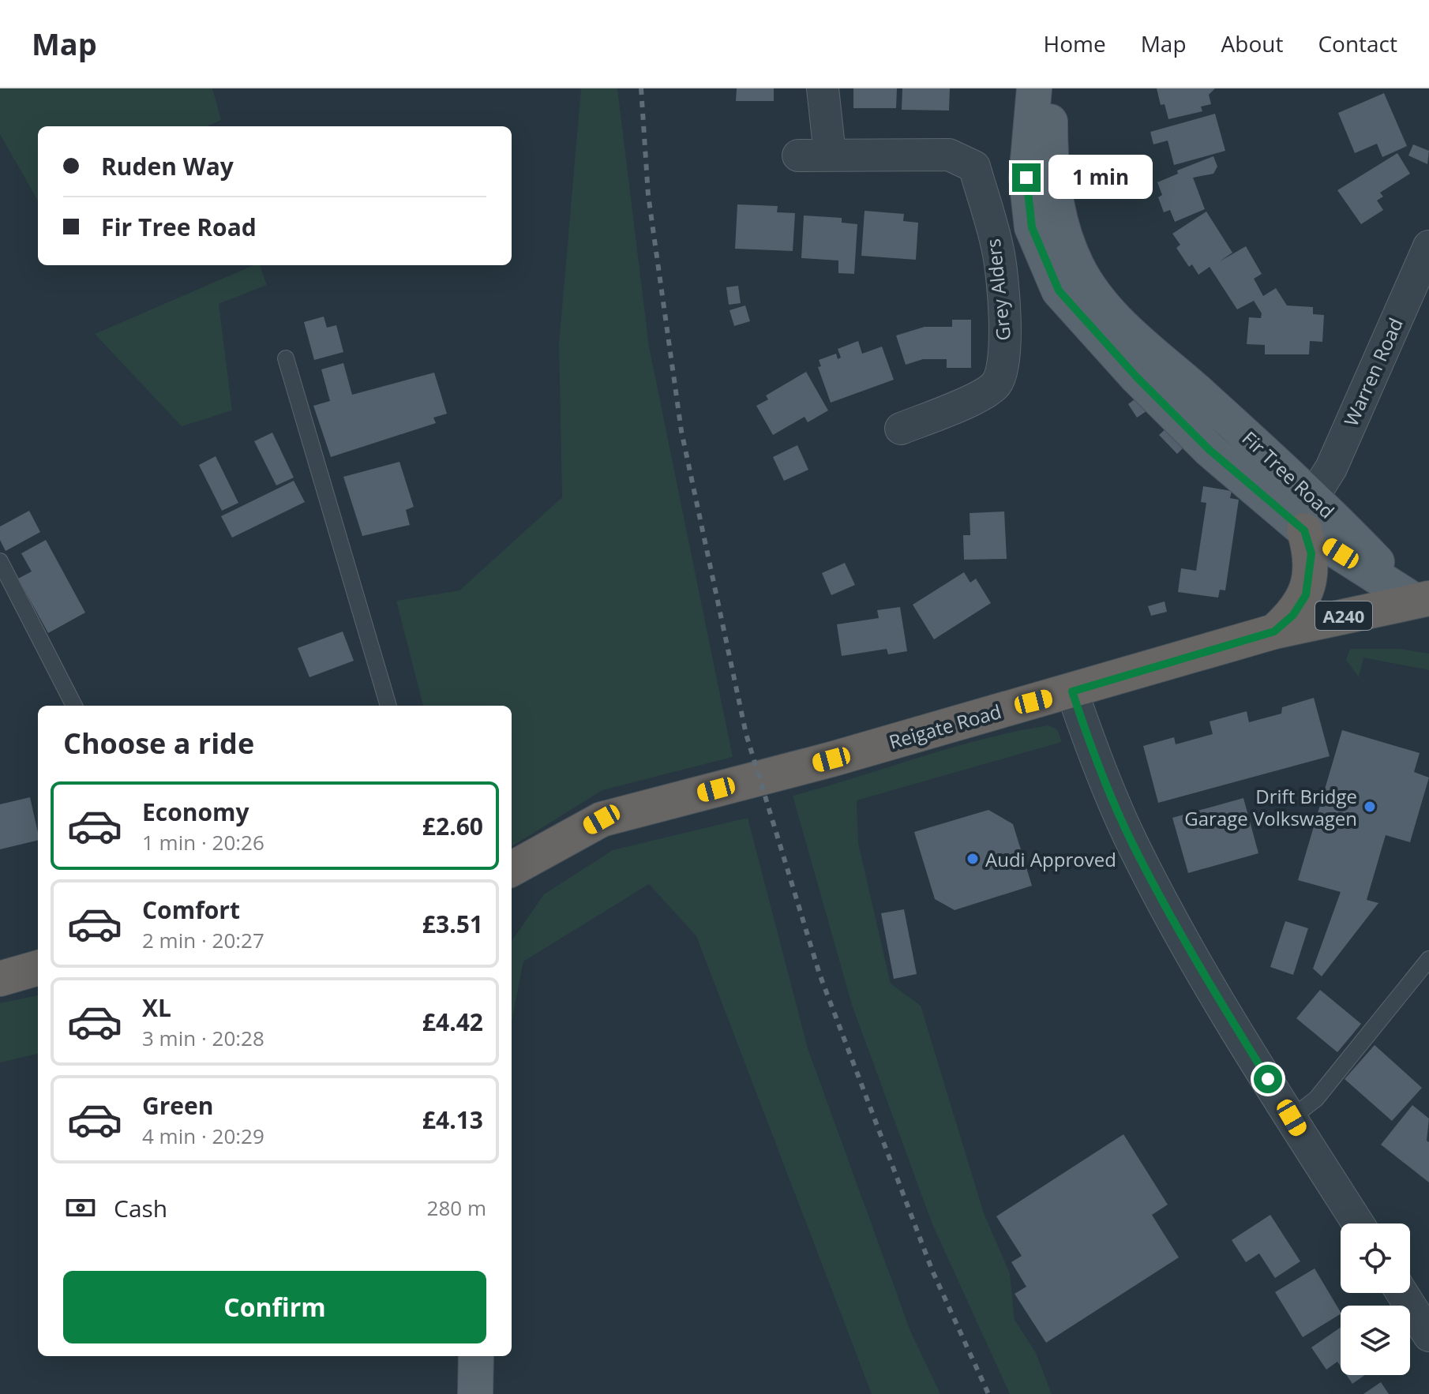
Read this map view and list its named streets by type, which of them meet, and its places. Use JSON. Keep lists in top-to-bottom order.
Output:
{
  "streets": {
    "highway": ["A240", "Reigate Road"],
    "main road": ["Fir Tree Road"],
    "street": ["Grey Alders", "Warren Road"]
  },
  "crossings": [
    ["Warren Road", "Fir Tree Road"],
    ["Fir Tree Road", "Reigate Road"]
  ],
  "places": ["Drift Bridge Garage Volkswagen", "Audi Approved"],
  "page": {
    "header": "Map",
    "nav": [
      "Home",
      "Map",
      "About",
      "Contact"
    ],
    "banner": ["Ruden Way", "Fir Tree Road"],
    "bubble": "1 min",
    "heading": "Choose a ride",
    "list": [
      {
        "name": "Economy",
        "note": "1 min · 20:26",
        "value": "£2.60"
      },
      {
        "name": "Comfort",
        "note": "2 min · 20:27",
        "value": "£3.51"
      },
      {
        "name": "XL",
        "note": "3 min · 20:28",
        "value": "£4.42"
      },
      {
        "name": "Green",
        "note": "4 min · 20:29",
        "value": "£4.13"
      }
    ],
    "pay": ["Cash", "280 m"],
    "buttons": "Confirm"
  }
}
